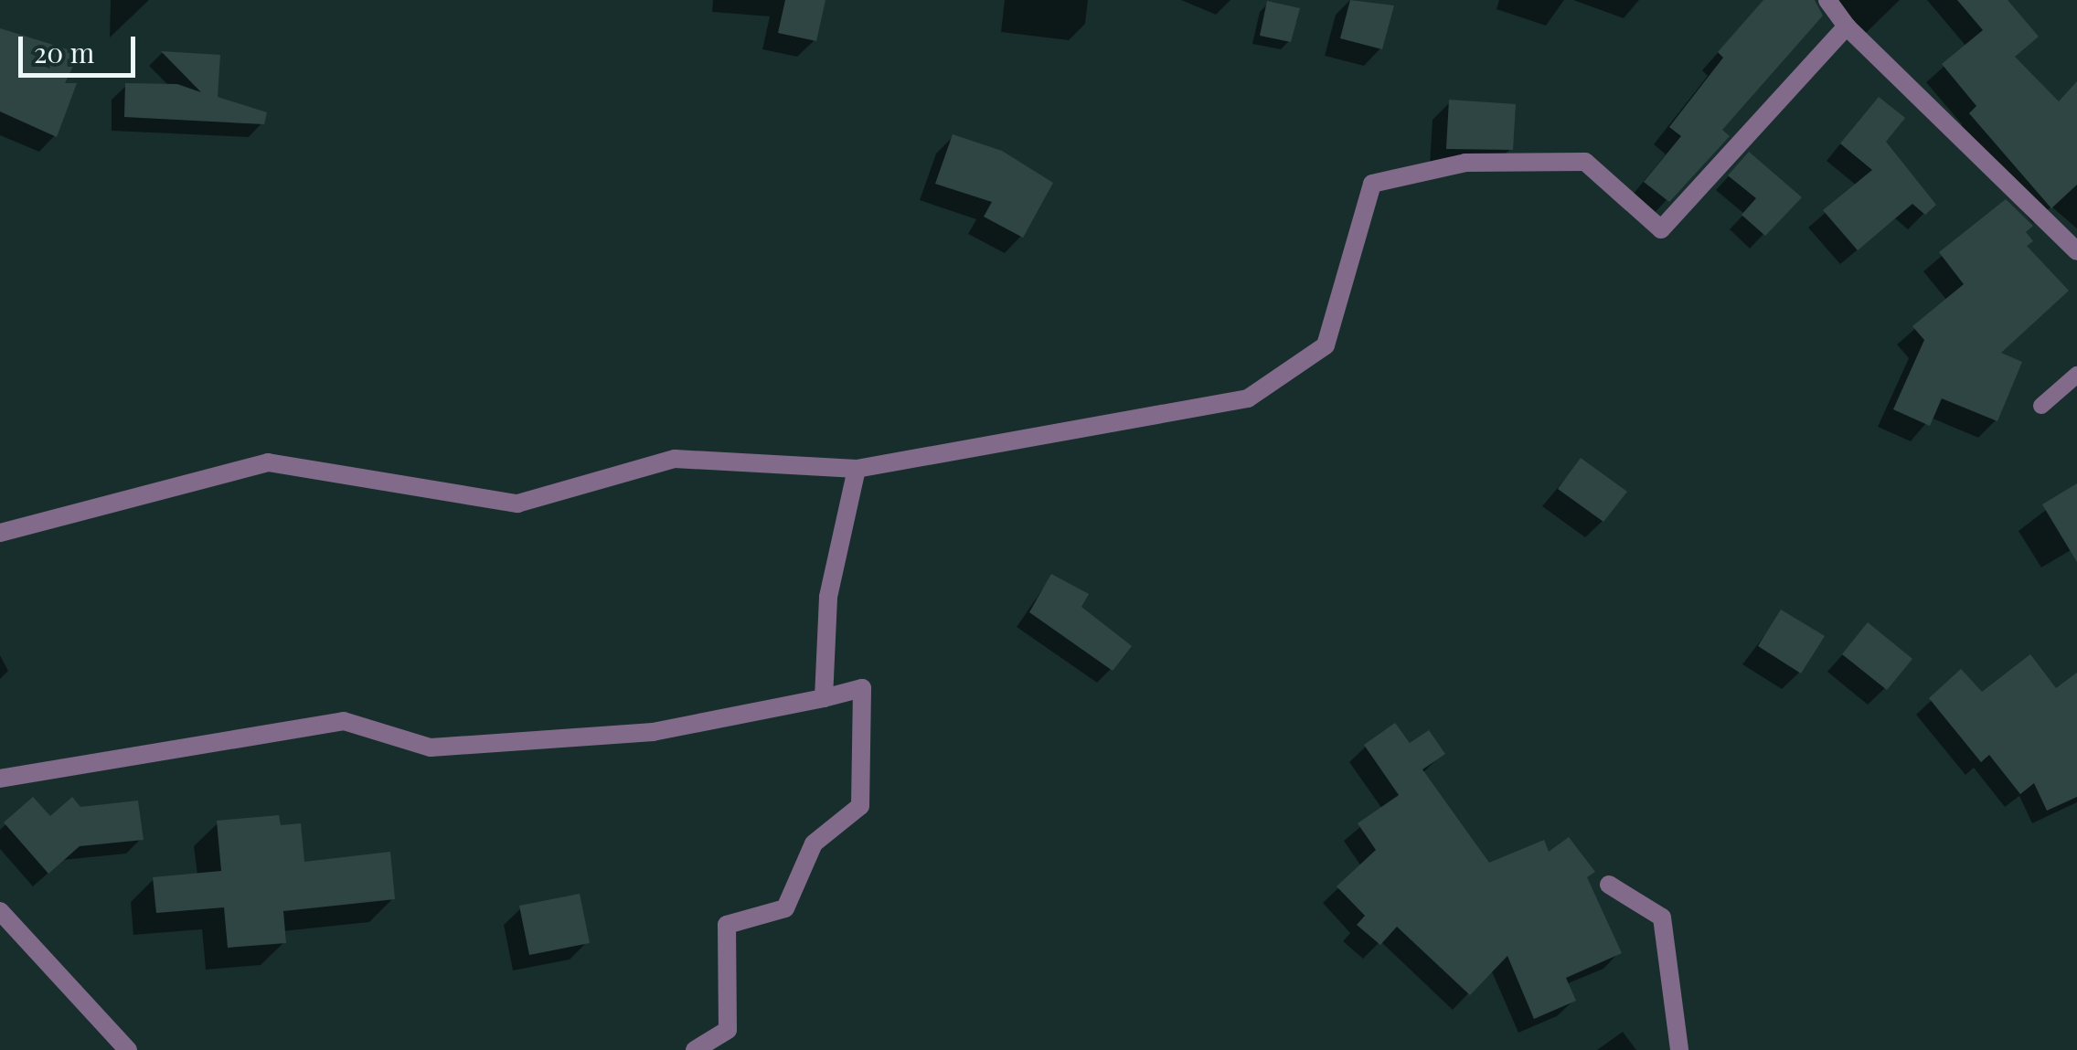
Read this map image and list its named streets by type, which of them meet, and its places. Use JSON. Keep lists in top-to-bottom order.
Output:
{
  "scale_bar": "20 m"
}
